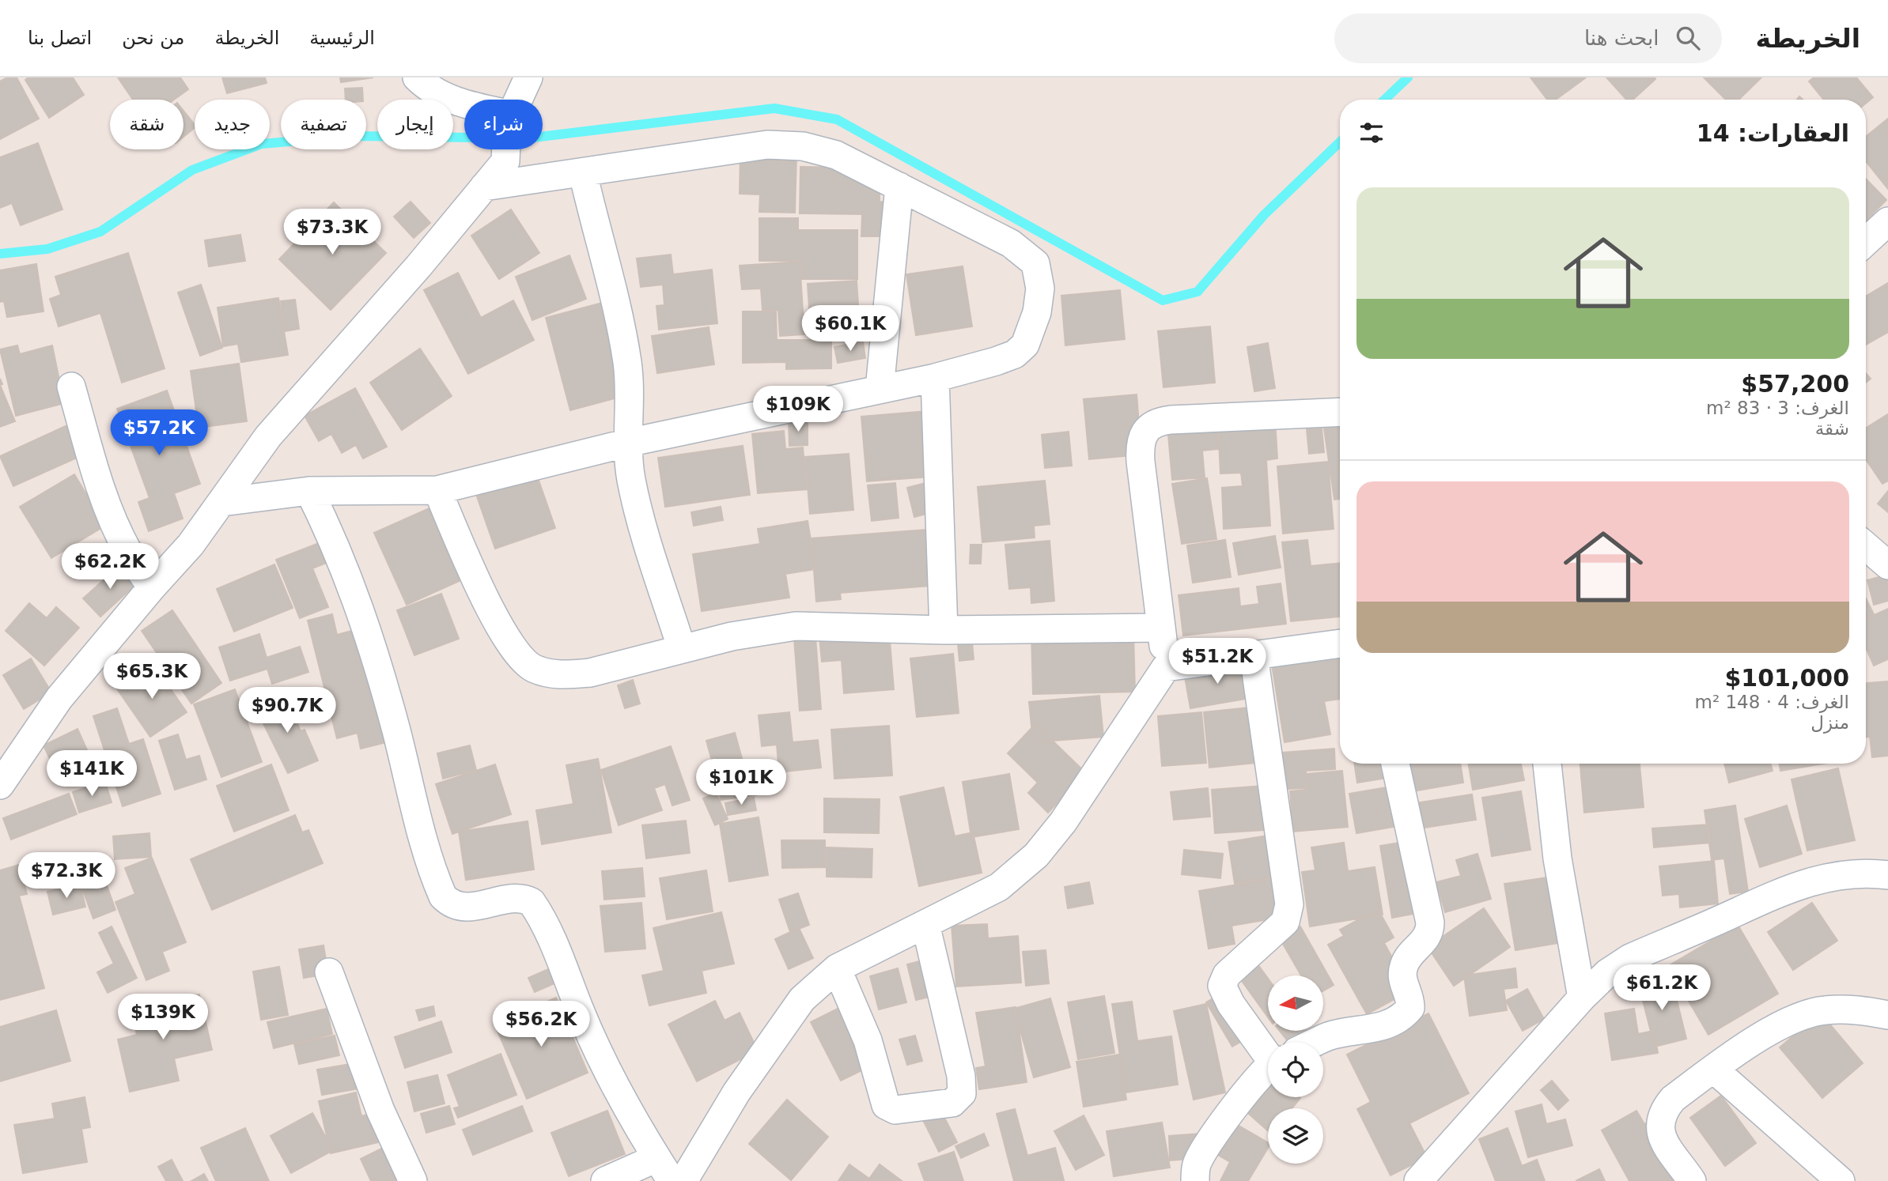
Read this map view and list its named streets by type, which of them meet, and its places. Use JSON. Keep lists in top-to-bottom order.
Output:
{
  "north": "left",
  "page": {
    "header": "الخريطة",
    "search": "ابحث هنا",
    "nav": [
      "الرئيسية",
      "الخريطة",
      "من نحن",
      "اتصل بنا"
    ],
    "chip": [
      "شراء",
      "إيجار",
      "تصفية",
      "جديد",
      "شقة"
    ],
    "heading": "العقارات: 14",
    "list": [
      {
        "name": "$57,200",
        "note": "الغرف: 3 · 83 m² · شقة"
      },
      {
        "name": "$101,000",
        "note": "الغرف: 4 · 148 m² · منزل"
      }
    ],
    "price": [
      "$73.3K",
      "$60.1K",
      "$109K",
      "$57.2K",
      "$62.2K",
      "$51.2K",
      "$65.3K",
      "$90.7K",
      "$141K",
      "$101K",
      "$72.3K",
      "$61.2K",
      "$139K",
      "$56.2K"
    ]
  }
}
